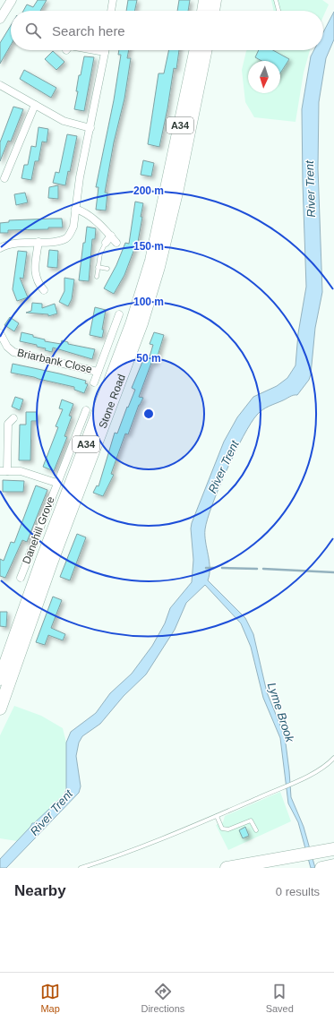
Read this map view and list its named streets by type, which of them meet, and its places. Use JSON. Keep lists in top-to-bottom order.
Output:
{
  "streets": {
    "highway": ["A34", "Stone Road"],
    "street": ["Briarbank Close", "Danehill Grove"]
  },
  "water": ["River Trent", "Lyme Brook"],
  "north": "bottom",
  "page": {
    "search": "Search here",
    "heading": ["Nearby", "0 results"],
    "nav": ["Map", "Directions", "Saved"]
  },
  "rings": [
    "200 m",
    "150 m",
    "100 m",
    "50 m"
  ]
}
